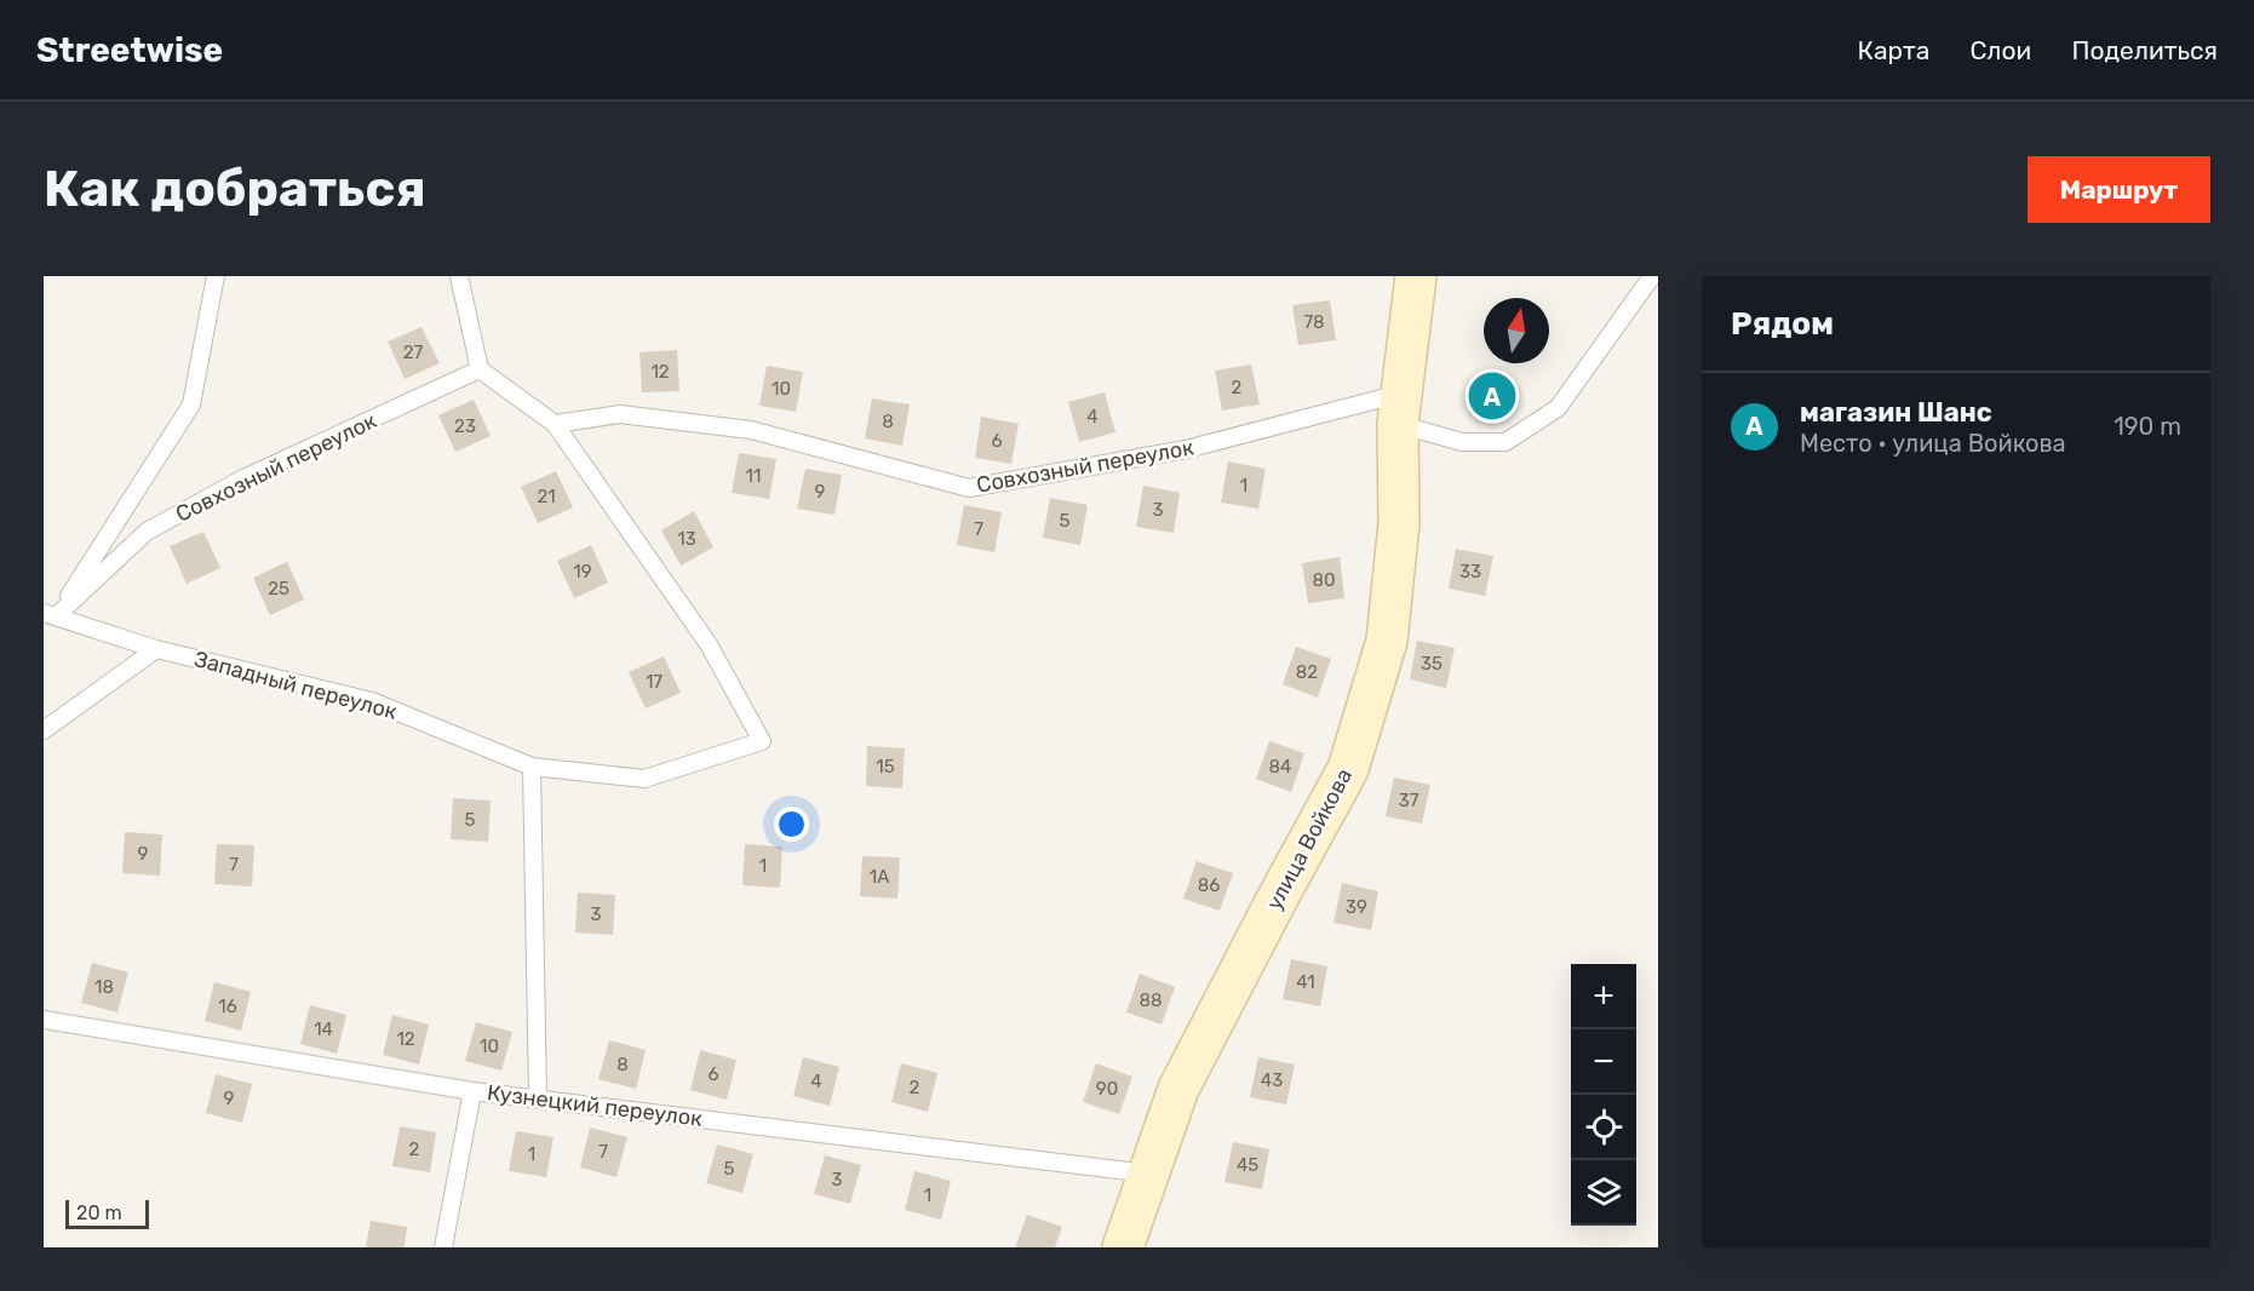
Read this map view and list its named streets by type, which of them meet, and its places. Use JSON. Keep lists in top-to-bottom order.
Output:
{
  "streets": {
    "street": ["улица Войкова"],
    "lane": ["Совхозный переулок", "Западный переулок", "Кузнецкий переулок"]
  },
  "crossings": [
    ["Совхозный переулок", "Западный переулок"],
    ["Совхозный переулок", "улица Войкова"],
    ["улица Войкова", "Кузнецкий переулок"]
  ],
  "house_numbers": [
    "78",
    "27",
    "12",
    "2",
    "10",
    "4",
    "8",
    "23",
    "6",
    "11",
    "1",
    "9",
    "21",
    "3",
    "5",
    "7",
    "13",
    "19",
    "33",
    "80",
    "25",
    "35",
    "82",
    "17",
    "15",
    "84",
    "37",
    "5",
    "9",
    "7",
    "1",
    "1А",
    "86",
    "39",
    "3",
    "41",
    "18",
    "88",
    "16",
    "14",
    "12",
    "10",
    "8",
    "6",
    "43",
    "4",
    "2",
    "90",
    "9",
    "2",
    "7",
    "1",
    "45",
    "5",
    "3",
    "1"
  ],
  "scale_bar": "20 m",
  "north": "top",
  "page": {
    "header": "Streetwise",
    "nav": ["Карта", "Слои", "Поделиться"],
    "buttons": "Маршрут",
    "title": "Как добраться",
    "heading": "Рядом",
    "pins": "A",
    "list": [
      {
        "mark": "A",
        "name": "магазин Шанс",
        "note": "Место · улица Войкова",
        "value": "190 m"
      }
    ],
    "map_buttons": ["+", "−"],
    "scale": "20 m"
  }
}
